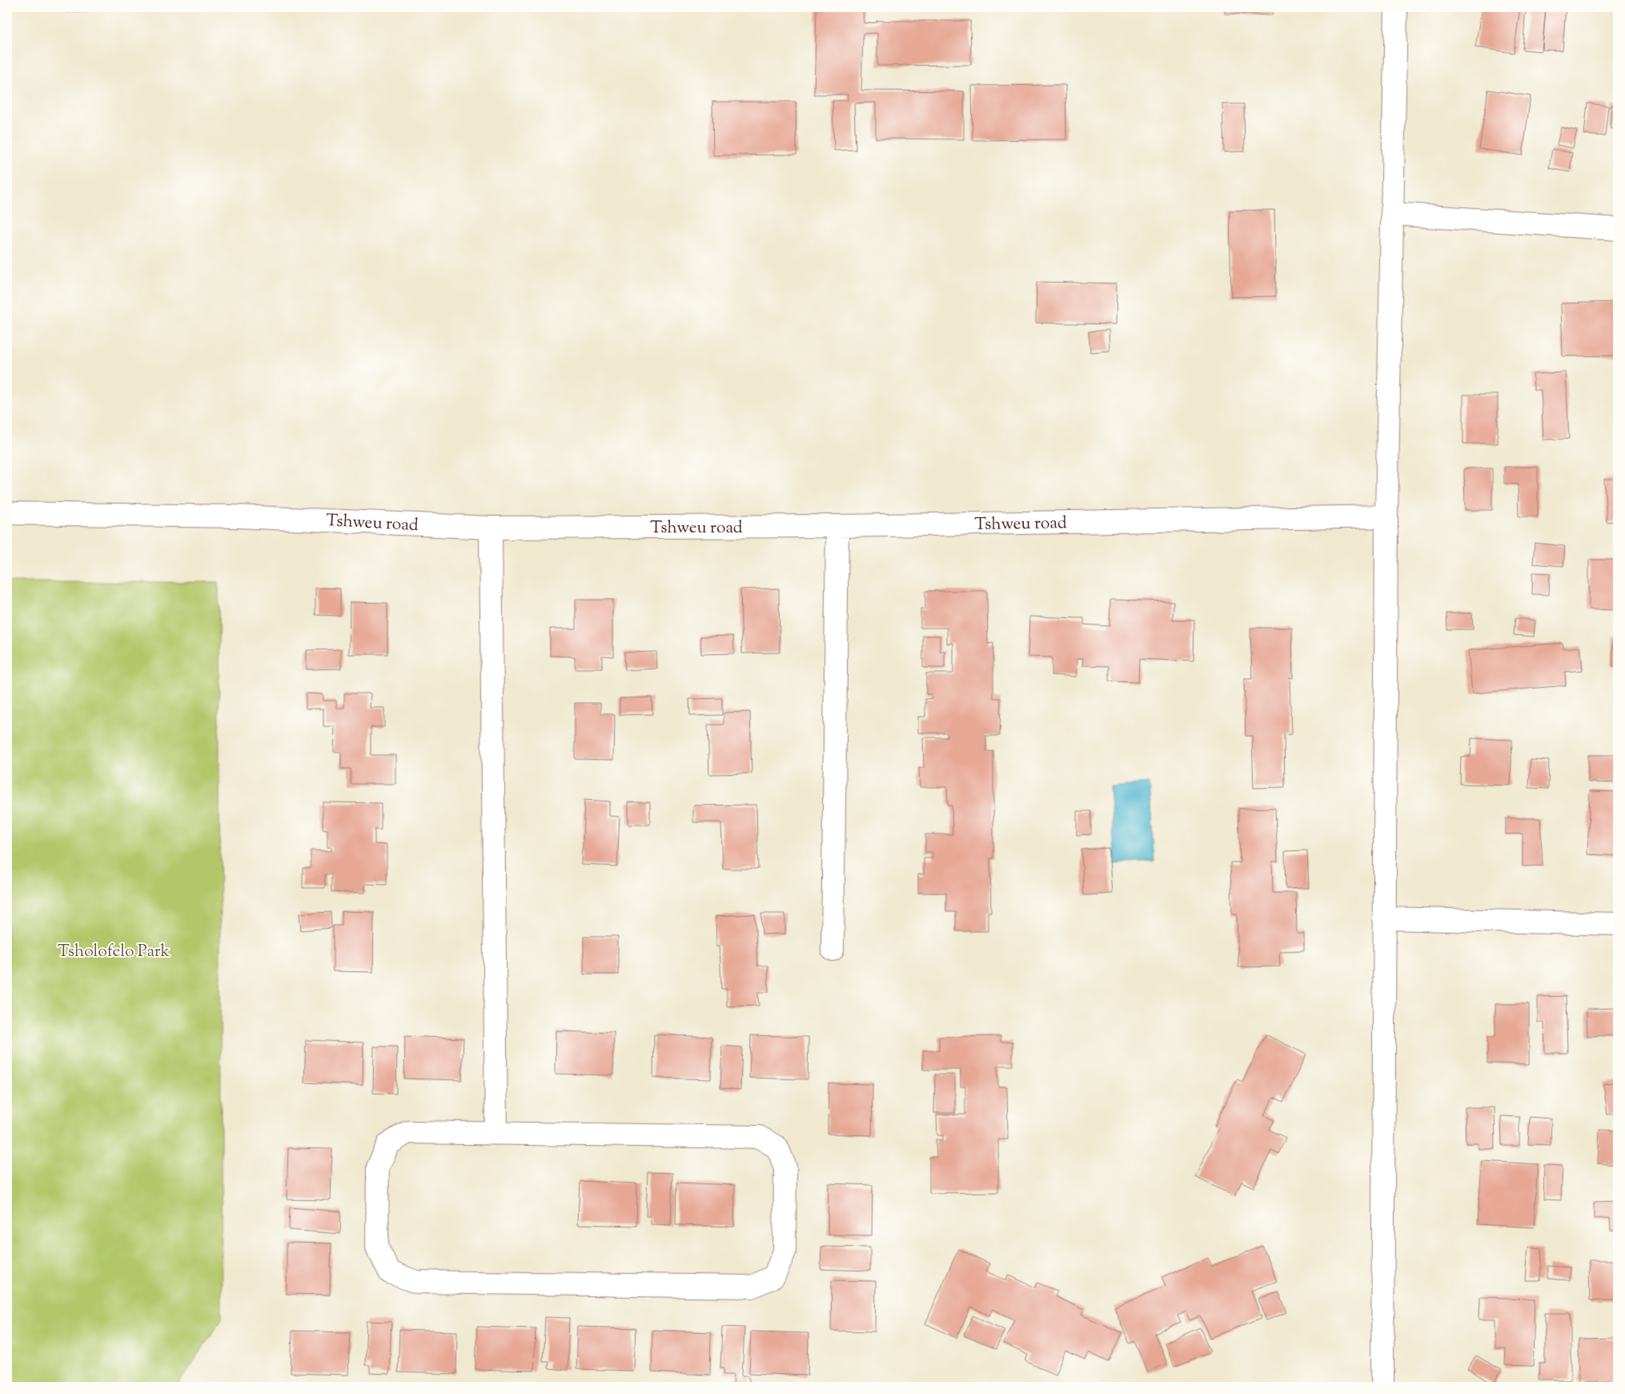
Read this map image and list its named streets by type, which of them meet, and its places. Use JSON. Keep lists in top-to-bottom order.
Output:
{
  "streets": {
    "street": ["Tshweu road"]
  },
  "parks": ["Tsholofelo Park"]
}
